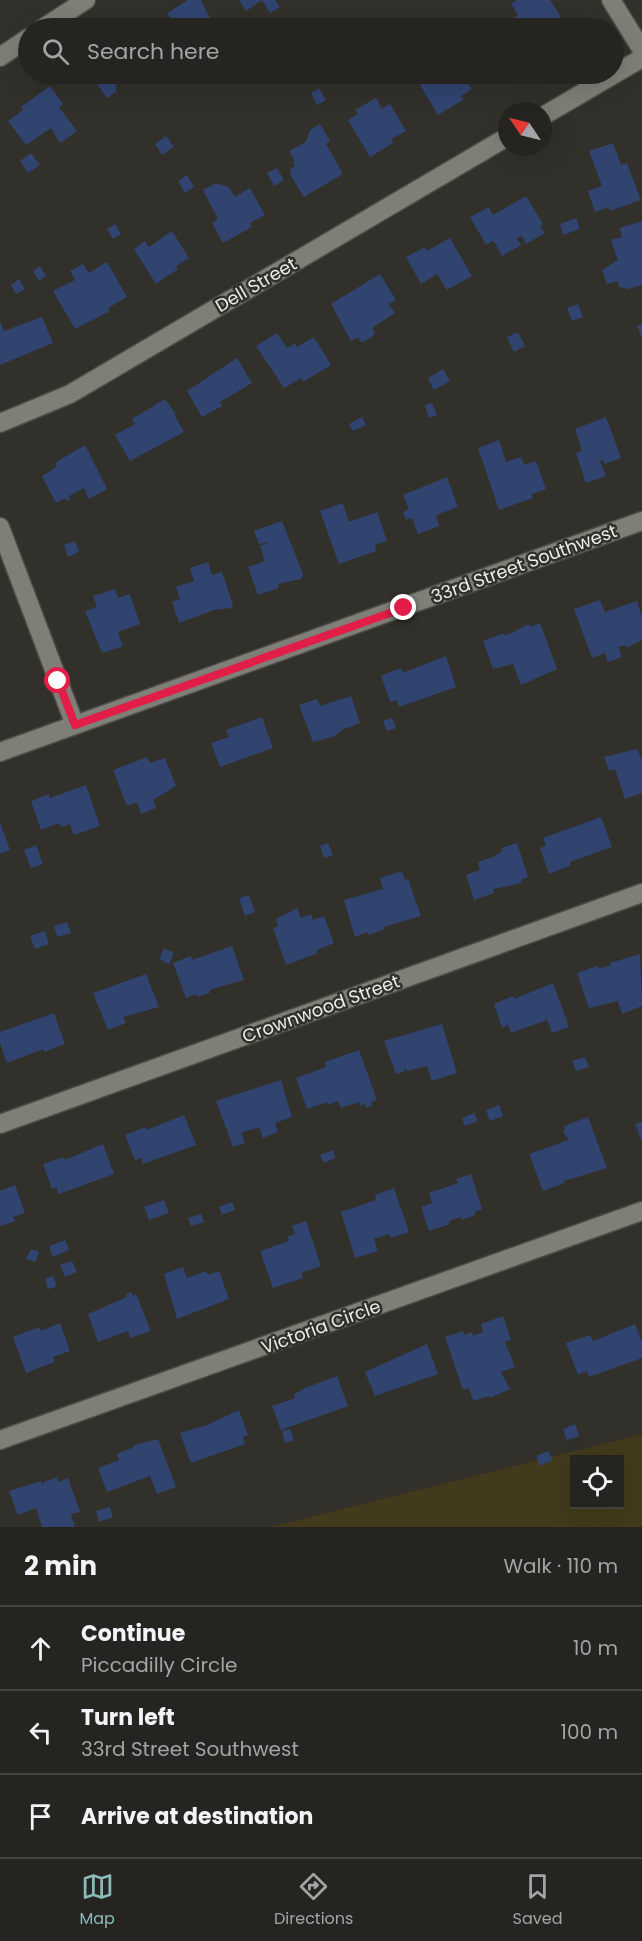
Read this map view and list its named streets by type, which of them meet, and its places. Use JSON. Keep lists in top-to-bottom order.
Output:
{
  "streets": {
    "street": [
      "Dell Street",
      "33rd Street Southwest",
      "Crownwood Street",
      "Victoria Circle"
    ]
  },
  "north": "top left",
  "page": {
    "search": "Search here",
    "heading": ["2 min", "Walk · 110 m"],
    "list": [
      ["Continue", "Piccadilly Circle", "10 m"],
      ["Turn left", "33rd Street Southwest", "100 m"],
      "Arrive at destination"
    ],
    "nav": ["Map", "Directions", "Saved"]
  }
}
